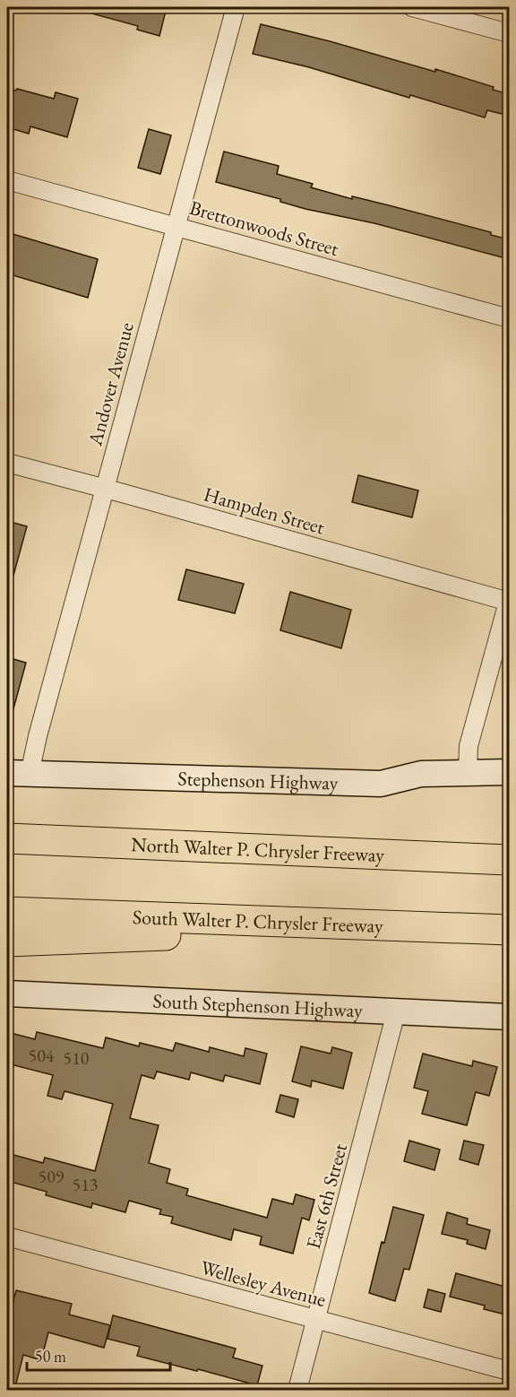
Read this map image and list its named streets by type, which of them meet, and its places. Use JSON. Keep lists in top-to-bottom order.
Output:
{
  "streets": {
    "highway": ["North Walter P. Chrysler Freeway", "South Walter P. Chrysler Freeway"],
    "main road": ["Stephenson Highway", "South Stephenson Highway"],
    "street": [
      "Brettonwoods Street",
      "Andover Avenue",
      "Hampden Street",
      "East 6th Street",
      "Wellesley Avenue"
    ]
  },
  "crossings": [
    ["Brettonwoods Street", "Andover Avenue"],
    ["Andover Avenue", "Hampden Street"],
    ["Andover Avenue", "Stephenson Highway"],
    ["South Stephenson Highway", "East 6th Street"],
    ["East 6th Street", "Wellesley Avenue"]
  ],
  "house_numbers": [
    "504",
    "510",
    "509",
    "513"
  ],
  "scale_bar": "50 m"
}
